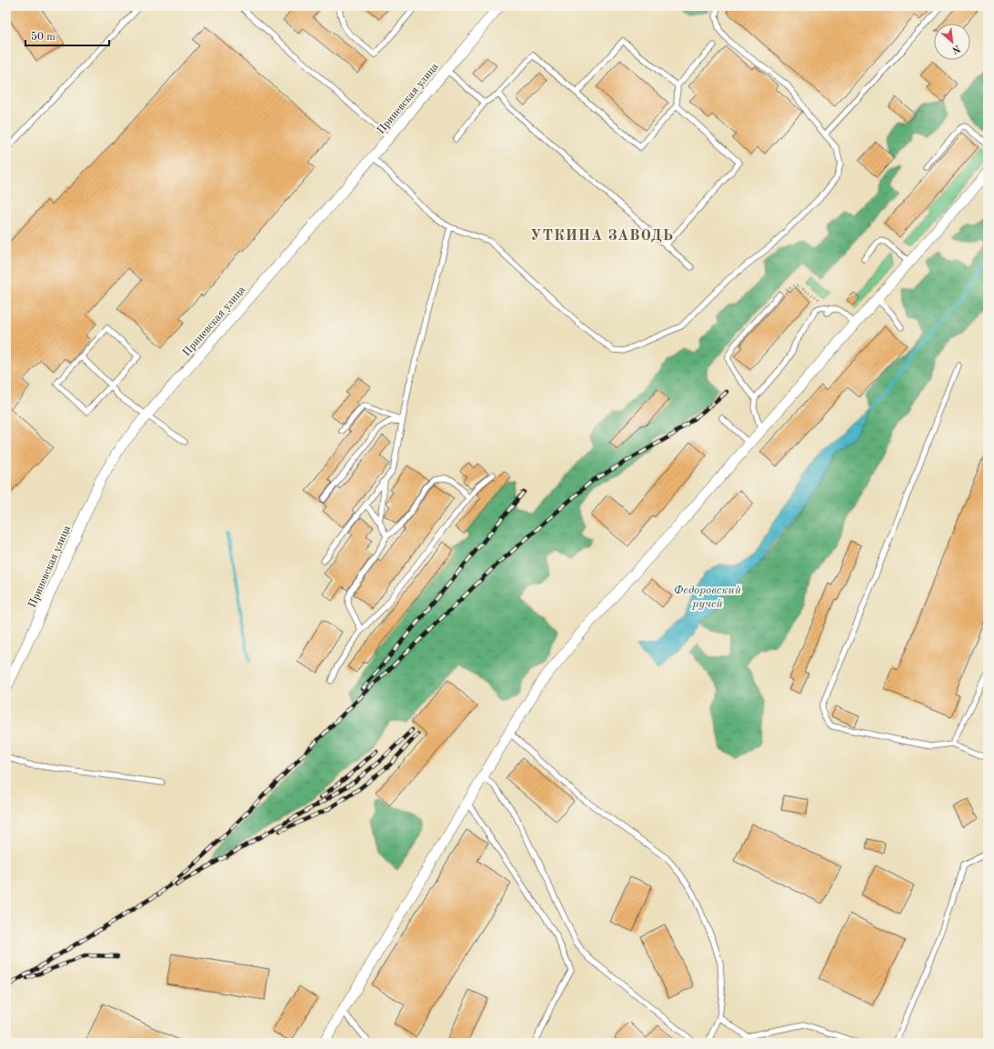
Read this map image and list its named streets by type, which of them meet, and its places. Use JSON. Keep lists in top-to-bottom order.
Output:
{
  "streets": {
    "street": ["Приневская улица"]
  },
  "districts": ["УТКИНА ЗАВОДЬ"],
  "water": ["Федоровский ручей"],
  "scale_bar": "50 m",
  "north": "bottom right"
}
